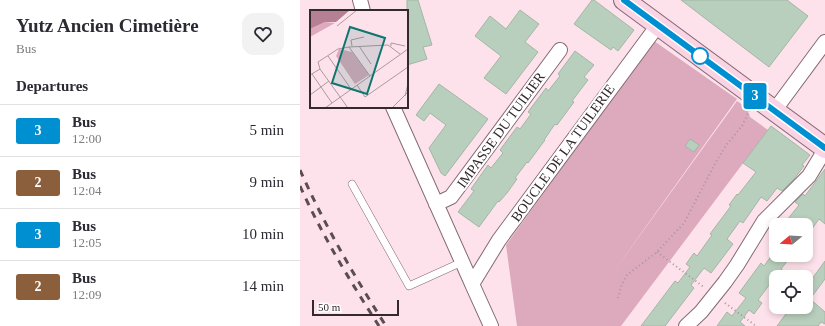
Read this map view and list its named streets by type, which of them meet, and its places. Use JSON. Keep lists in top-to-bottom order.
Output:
{
  "streets": {
    "street": ["IMPASSE DU TUILIER", "BOUCLE DE LA TUILERIE"]
  },
  "lines": ["bus line 3"],
  "scale_bar": "50 m",
  "north": "left",
  "page": {
    "heading": [
      ["Yutz Ancien Cimetière", "Bus"],
      "Departures"
    ],
    "on_map": "3",
    "list": [
      {
        "mark": "3",
        "name": "Bus",
        "note": "12:00",
        "value": "5 min"
      },
      {
        "mark": "2",
        "name": "Bus",
        "note": "12:04",
        "value": "9 min"
      },
      {
        "mark": "3",
        "name": "Bus",
        "note": "12:05",
        "value": "10 min"
      },
      {
        "mark": "2",
        "name": "Bus",
        "note": "12:09",
        "value": "14 min"
      }
    ],
    "scale": "50 m"
  }
}
